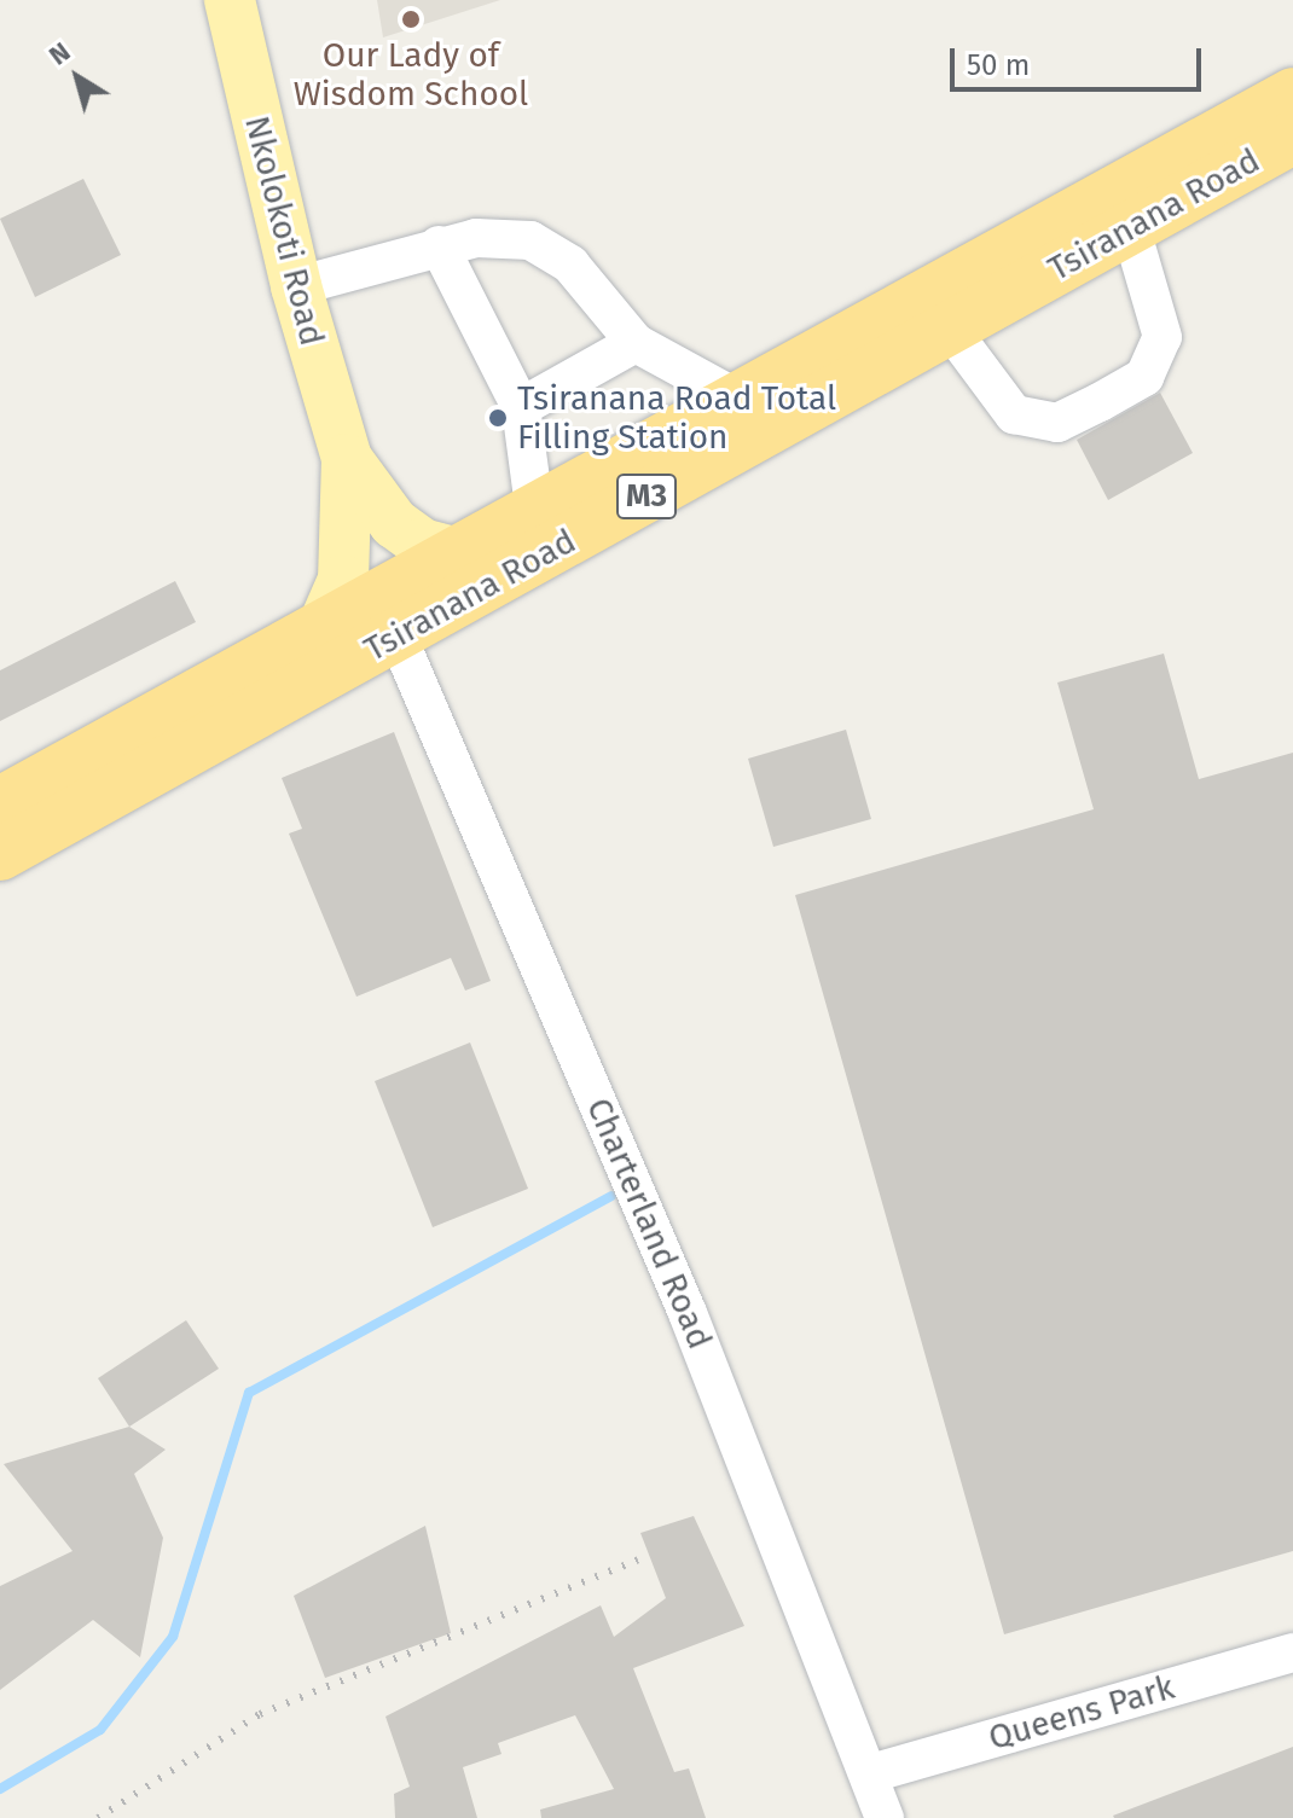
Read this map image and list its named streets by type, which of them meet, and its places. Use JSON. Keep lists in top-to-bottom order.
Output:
{
  "streets": {
    "highway": ["Tsiranana Road", "M3"],
    "main road": ["Nkolokoti Road"],
    "street": ["Charterland Road", "Queens Park"]
  },
  "crossings": [
    ["Tsiranana Road", "Nkolokoti Road"],
    ["Tsiranana Road", "Charterland Road"],
    ["Charterland Road", "Queens Park"]
  ],
  "places": ["Our Lady of Wisdom School", "Tsiranana Road Total Filling Station"],
  "scale_bar": "50 m",
  "north": "top left"
}
